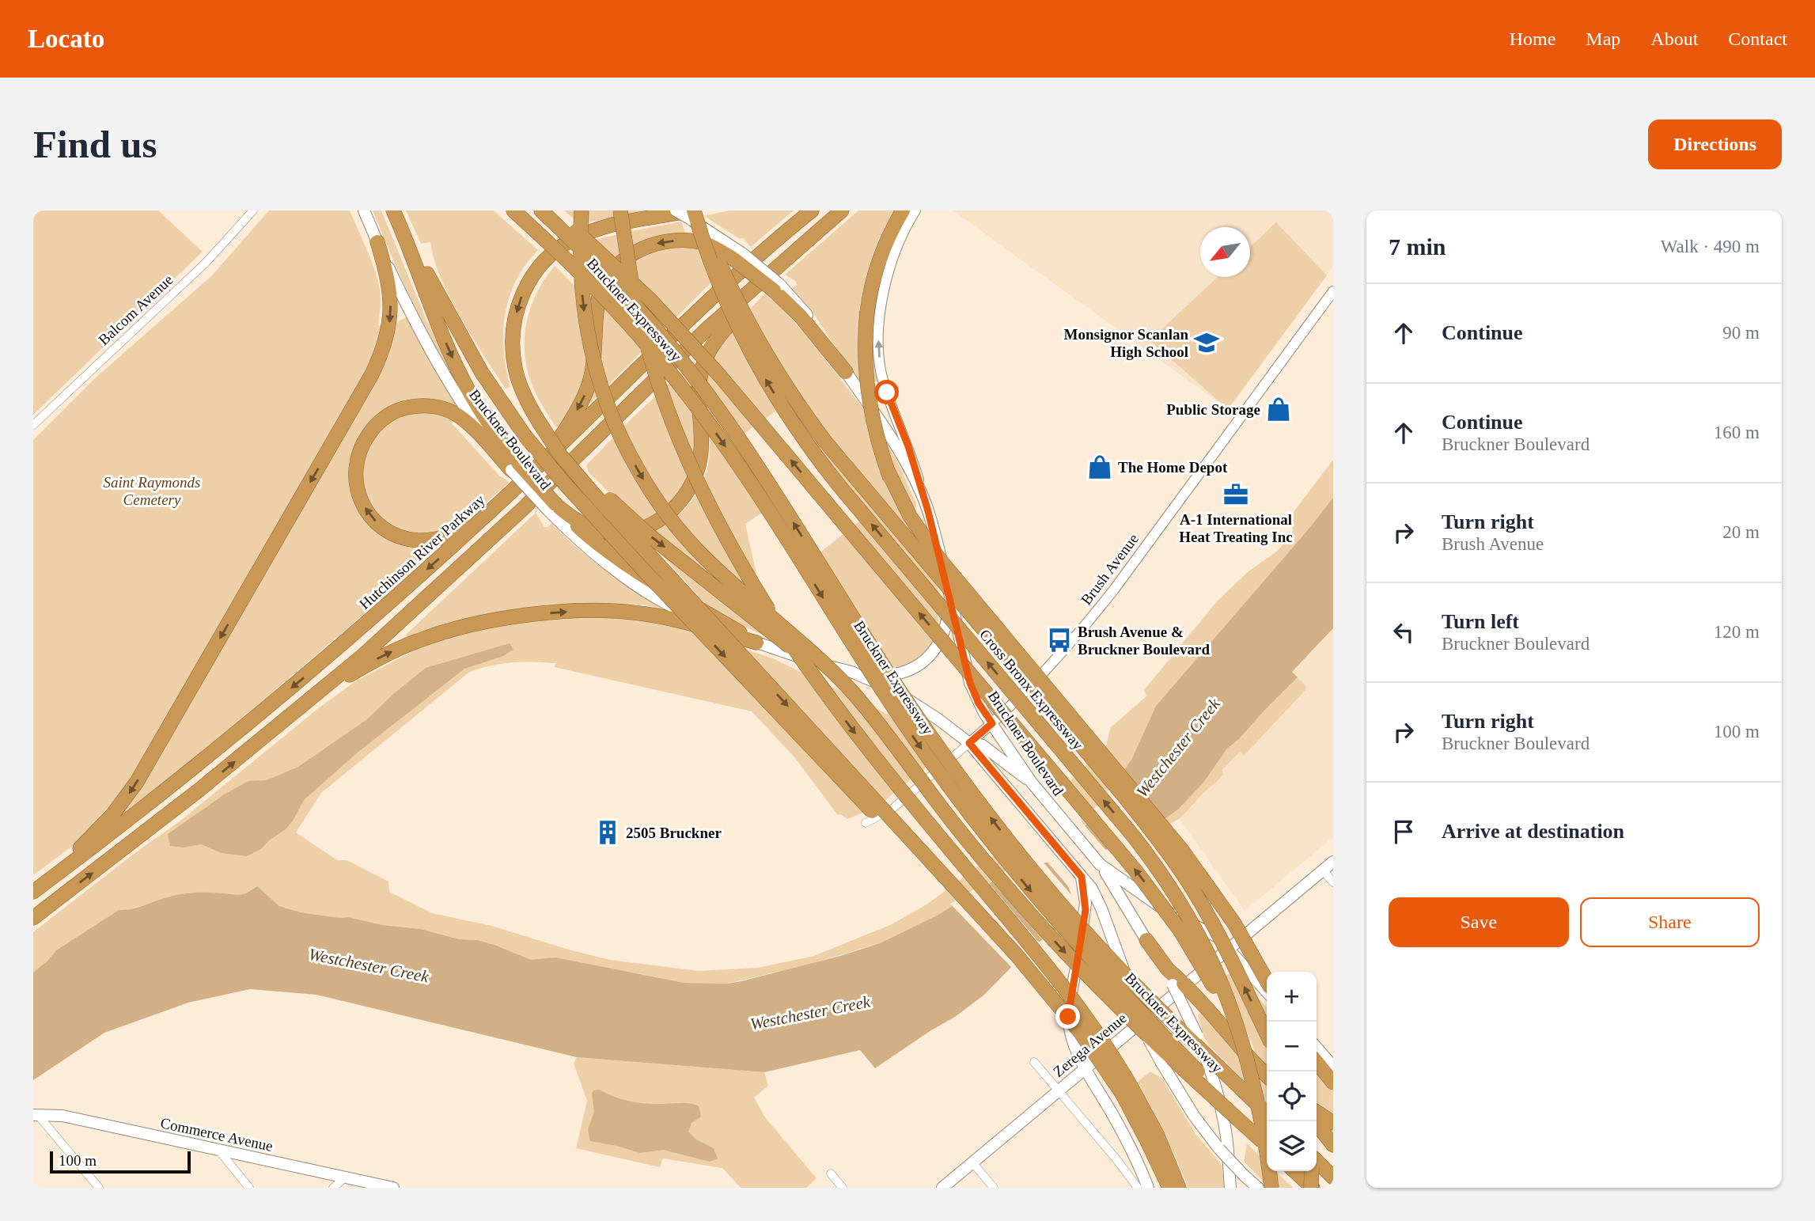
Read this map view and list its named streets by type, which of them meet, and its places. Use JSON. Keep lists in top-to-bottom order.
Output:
{
  "streets": {
    "highway": ["Bruckner Expressway", "Hutchinson River Parkway", "Cross Bronx Expressway"],
    "main road": ["Bruckner Boulevard", "Zerega Avenue", "Commerce Avenue"],
    "street": ["Balcom Avenue", "Brush Avenue"]
  },
  "crossings": [
    ["Bruckner Boulevard", "Brush Avenue"],
    ["Bruckner Boulevard", "Zerega Avenue"]
  ],
  "water": ["Westchester Creek"],
  "parks": ["Saint Raymonds Cemetery"],
  "places": {
    "school or university": ["Monsignor Scanlan High School"],
    "shop": ["Public Storage", "The Home Depot"],
    "office": ["A-1 International Heat Treating Inc"],
    "bus stop": ["Brush Avenue & Bruckner Boulevard"],
    "building": ["2505 Bruckner"]
  },
  "scale_bar": "100 m",
  "north": "bottom left",
  "page": {
    "header": "Locato",
    "nav": [
      "Home",
      "Map",
      "About",
      "Contact"
    ],
    "buttons": [
      "Directions",
      ["Save", "Share"]
    ],
    "title": "Find us",
    "heading": ["7 min", "Walk · 490 m"],
    "list": [
      ["Continue", "90 m"],
      ["Continue", "Bruckner Boulevard", "160 m"],
      ["Turn right", "Brush Avenue", "20 m"],
      ["Turn left", "Bruckner Boulevard", "120 m"],
      ["Turn right", "Bruckner Boulevard", "100 m"],
      "Arrive at destination"
    ],
    "map_buttons": ["+", "−"],
    "scale": "100 m"
  }
}
